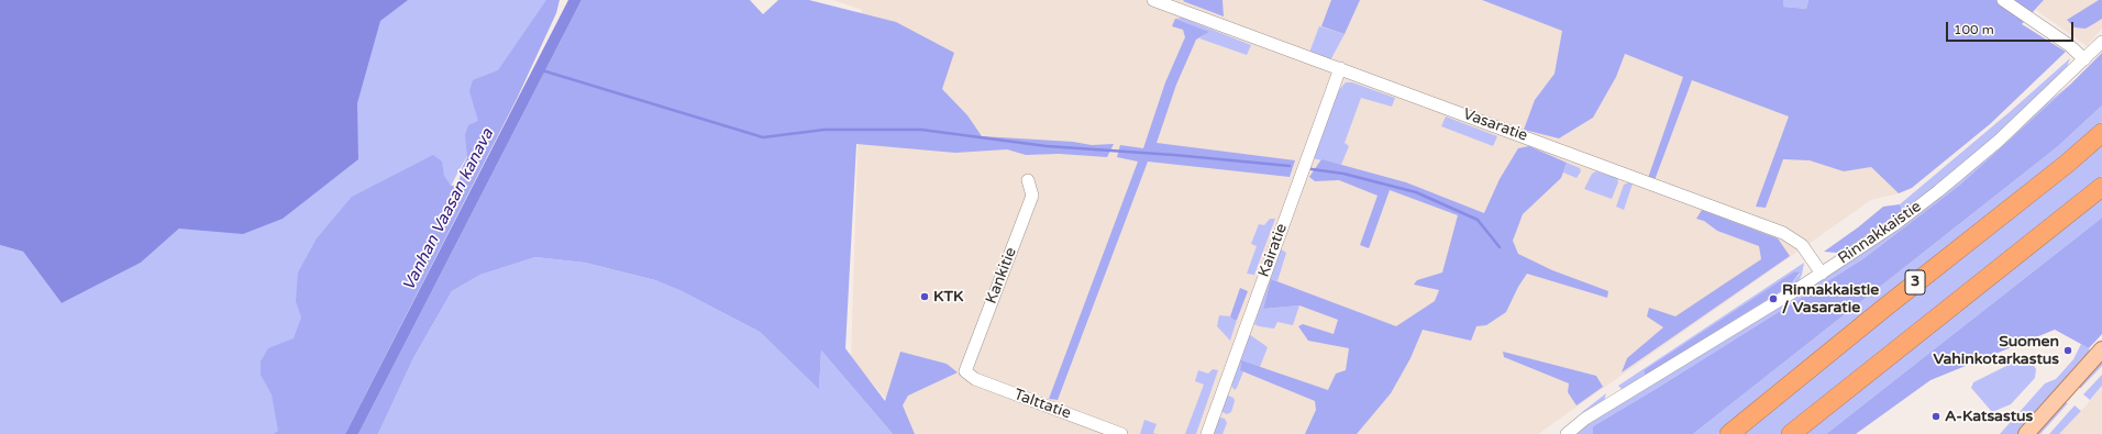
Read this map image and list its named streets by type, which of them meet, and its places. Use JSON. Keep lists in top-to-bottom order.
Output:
{
  "streets": {
    "highway": ["3"],
    "street": [
      "Vasaratie",
      "Rinnakkaistie",
      "Kairatie",
      "Kankitie",
      "Talttatie"
    ]
  },
  "crossings": [
    ["Vasaratie", "Rinnakkaistie"],
    ["Vasaratie", "Kairatie"],
    ["Kankitie", "Talttatie"]
  ],
  "water": ["Vanhan Vaasan kanava"],
  "places": [
    "KTK",
    "Rinnakkaistie / Vasaratie",
    "Suomen Vahinkotarkastus",
    "A-Katsastus"
  ],
  "scale_bar": "100 m"
}
